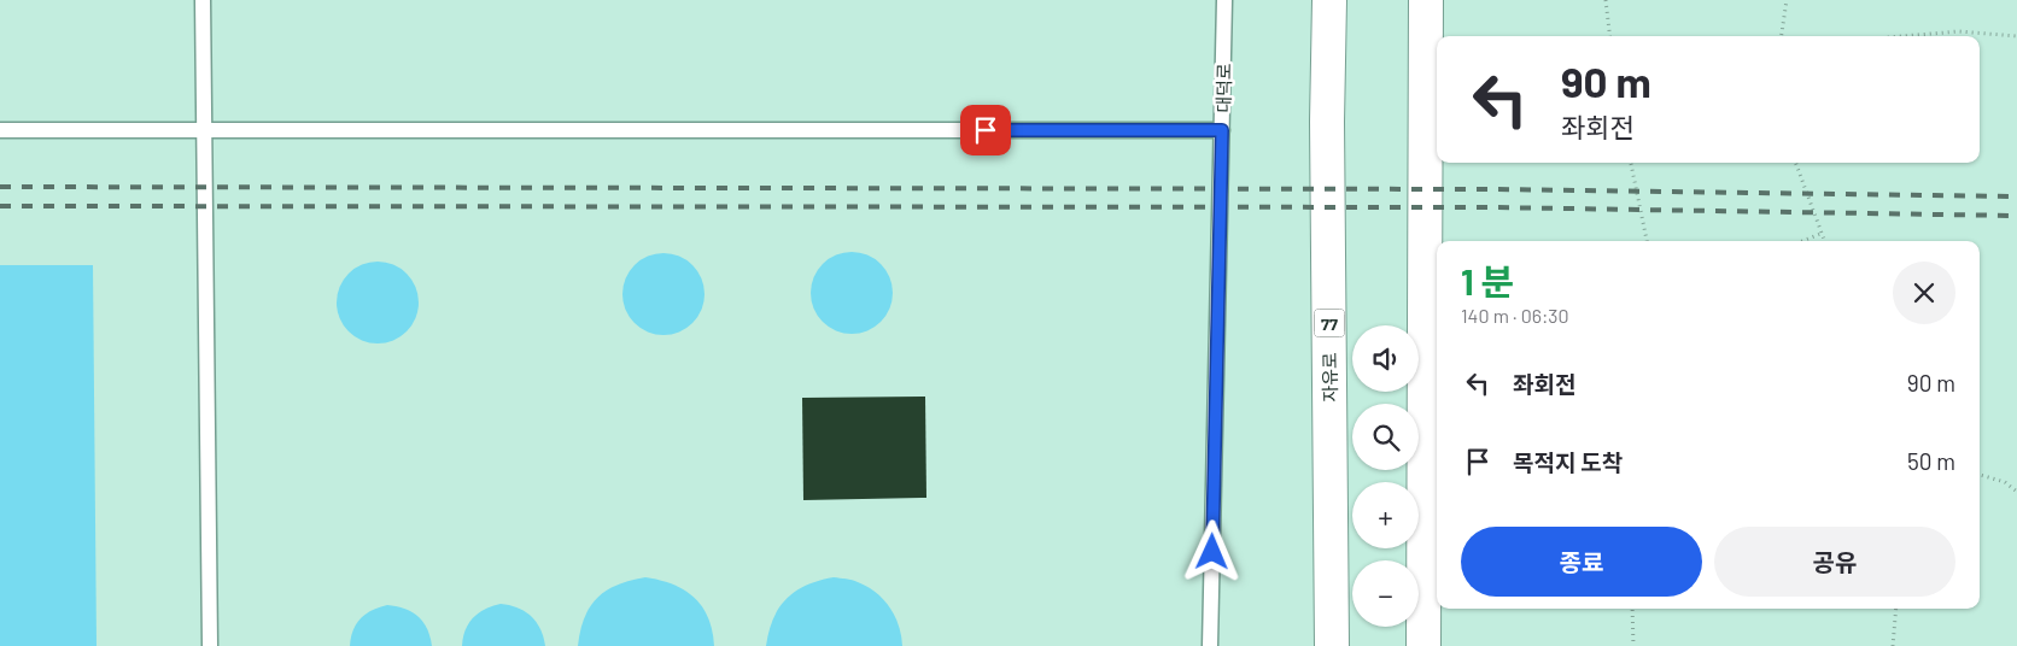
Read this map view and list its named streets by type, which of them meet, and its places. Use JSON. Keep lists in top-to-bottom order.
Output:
{
  "streets": {
    "highway": ["77", "자유로"],
    "lane": ["대덕로"]
  },
  "page": {
    "turn": ["90 m", "좌회전"],
    "heading": ["1 분", "140 m · 06:30"],
    "map_buttons": ["+", "−"],
    "list": [
      {
        "name": "좌회전",
        "value": "90 m"
      },
      {
        "name": "목적지 도착",
        "value": "50 m"
      }
    ],
    "buttons": ["종료", "공유"]
  }
}
